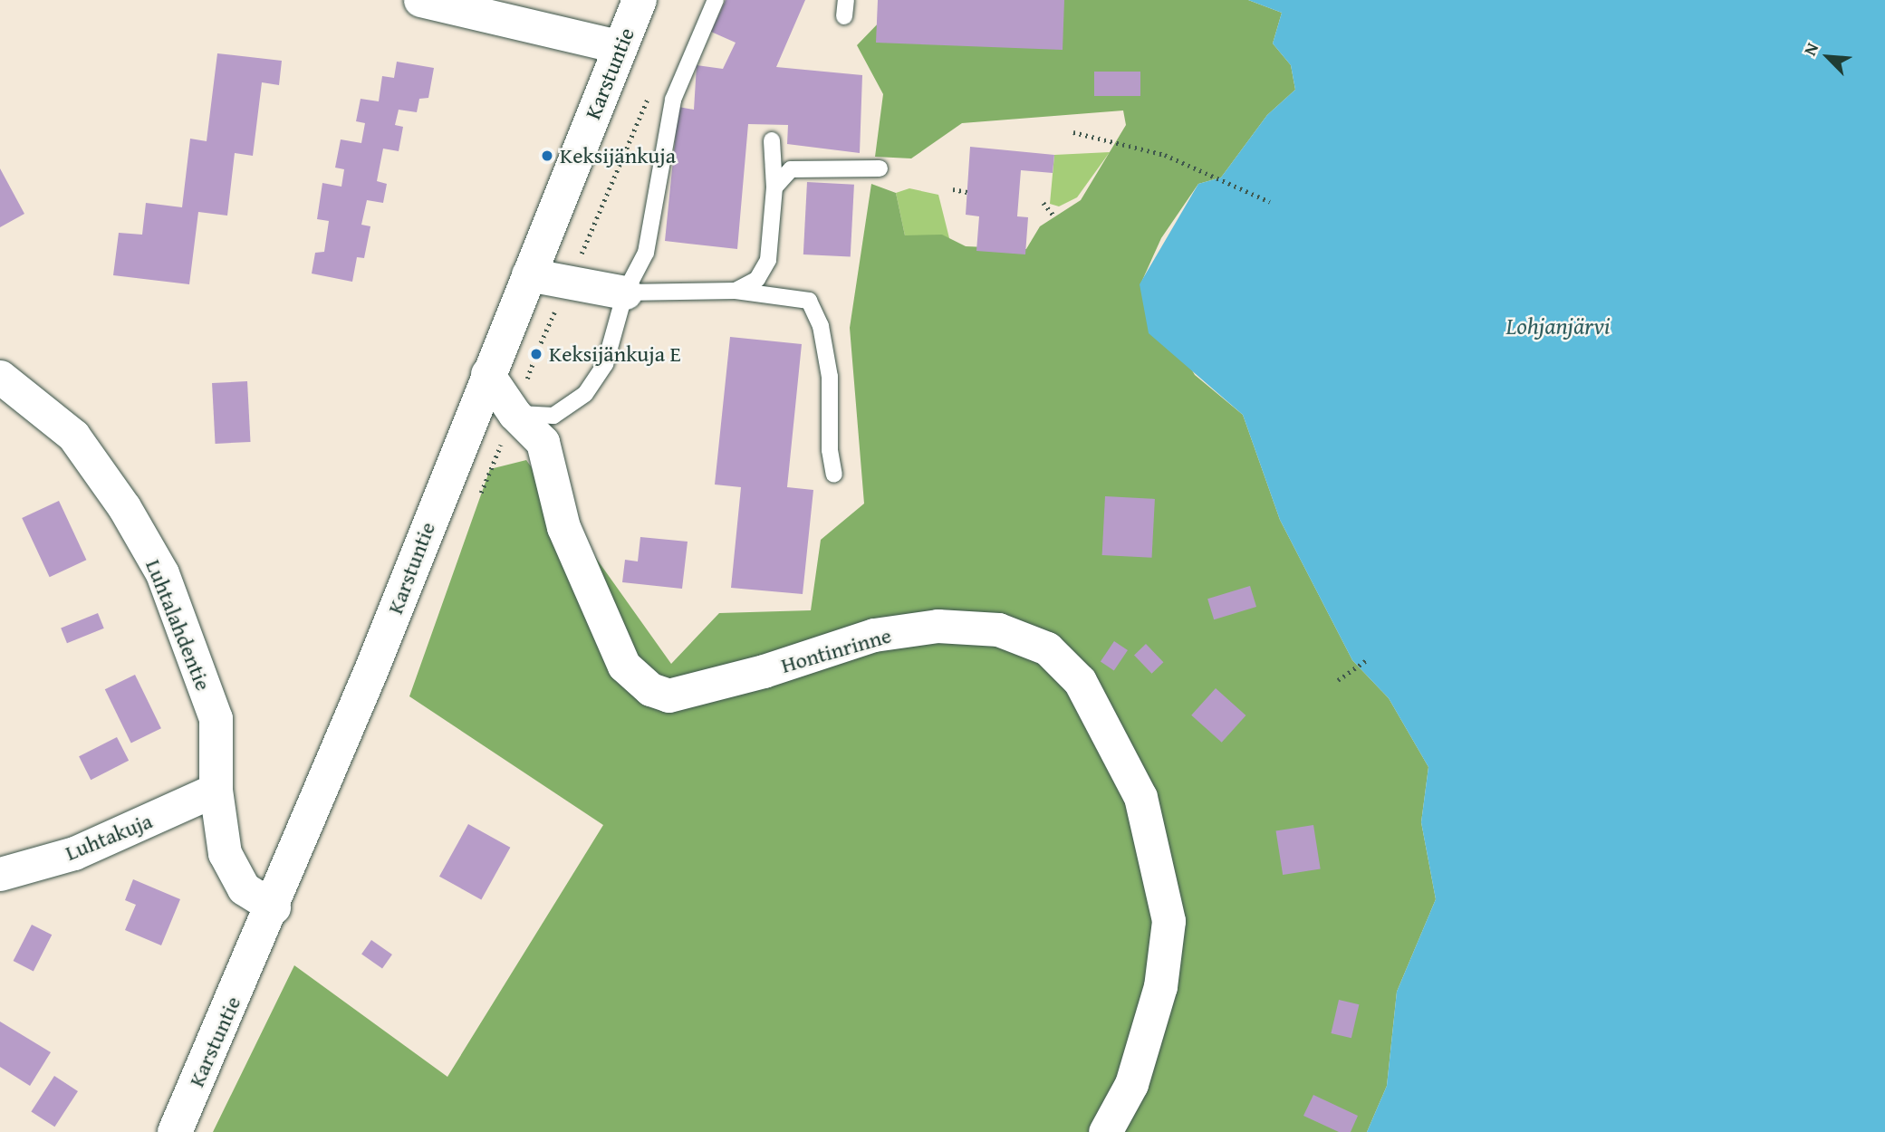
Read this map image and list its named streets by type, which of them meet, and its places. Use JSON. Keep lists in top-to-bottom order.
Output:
{
  "streets": {
    "street": [
      "Karstuntie",
      "Luhtalahdentie",
      "Hontinrinne",
      "Luhtakuja"
    ]
  },
  "crossings": [
    ["Karstuntie", "Luhtalahdentie"],
    ["Karstuntie", "Hontinrinne"],
    ["Luhtalahdentie", "Luhtakuja"]
  ],
  "water": ["Lohjanjärvi"],
  "places": ["Keksijänkuja", "Keksijänkuja E"],
  "north": "top left"
}
